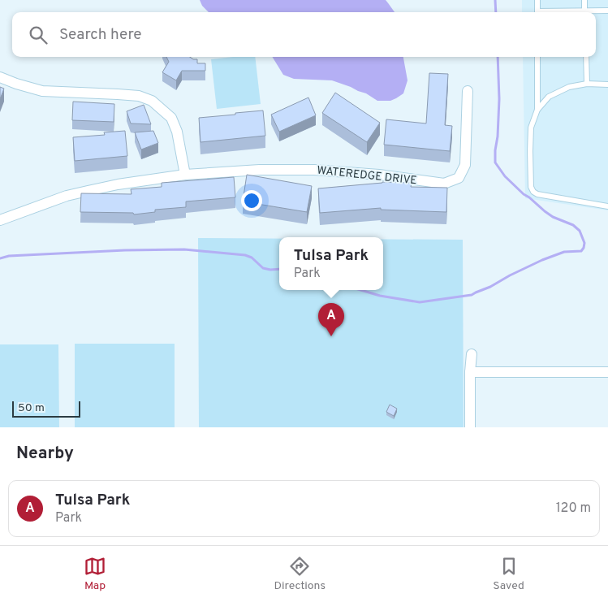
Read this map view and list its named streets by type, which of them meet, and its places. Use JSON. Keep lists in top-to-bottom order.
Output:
{
  "streets": {
    "street": ["WATEREDGE DRIVE"]
  },
  "scale_bar": "50 m",
  "page": {
    "search": "Search here",
    "popup": ["Tulsa Park", "Park"],
    "pins": "A",
    "scale": "50 m",
    "heading": "Nearby",
    "list": [
      {
        "mark": "A",
        "name": "Tulsa Park",
        "note": "Park",
        "value": "120 m"
      }
    ],
    "nav": ["Map", "Directions", "Saved"]
  }
}
